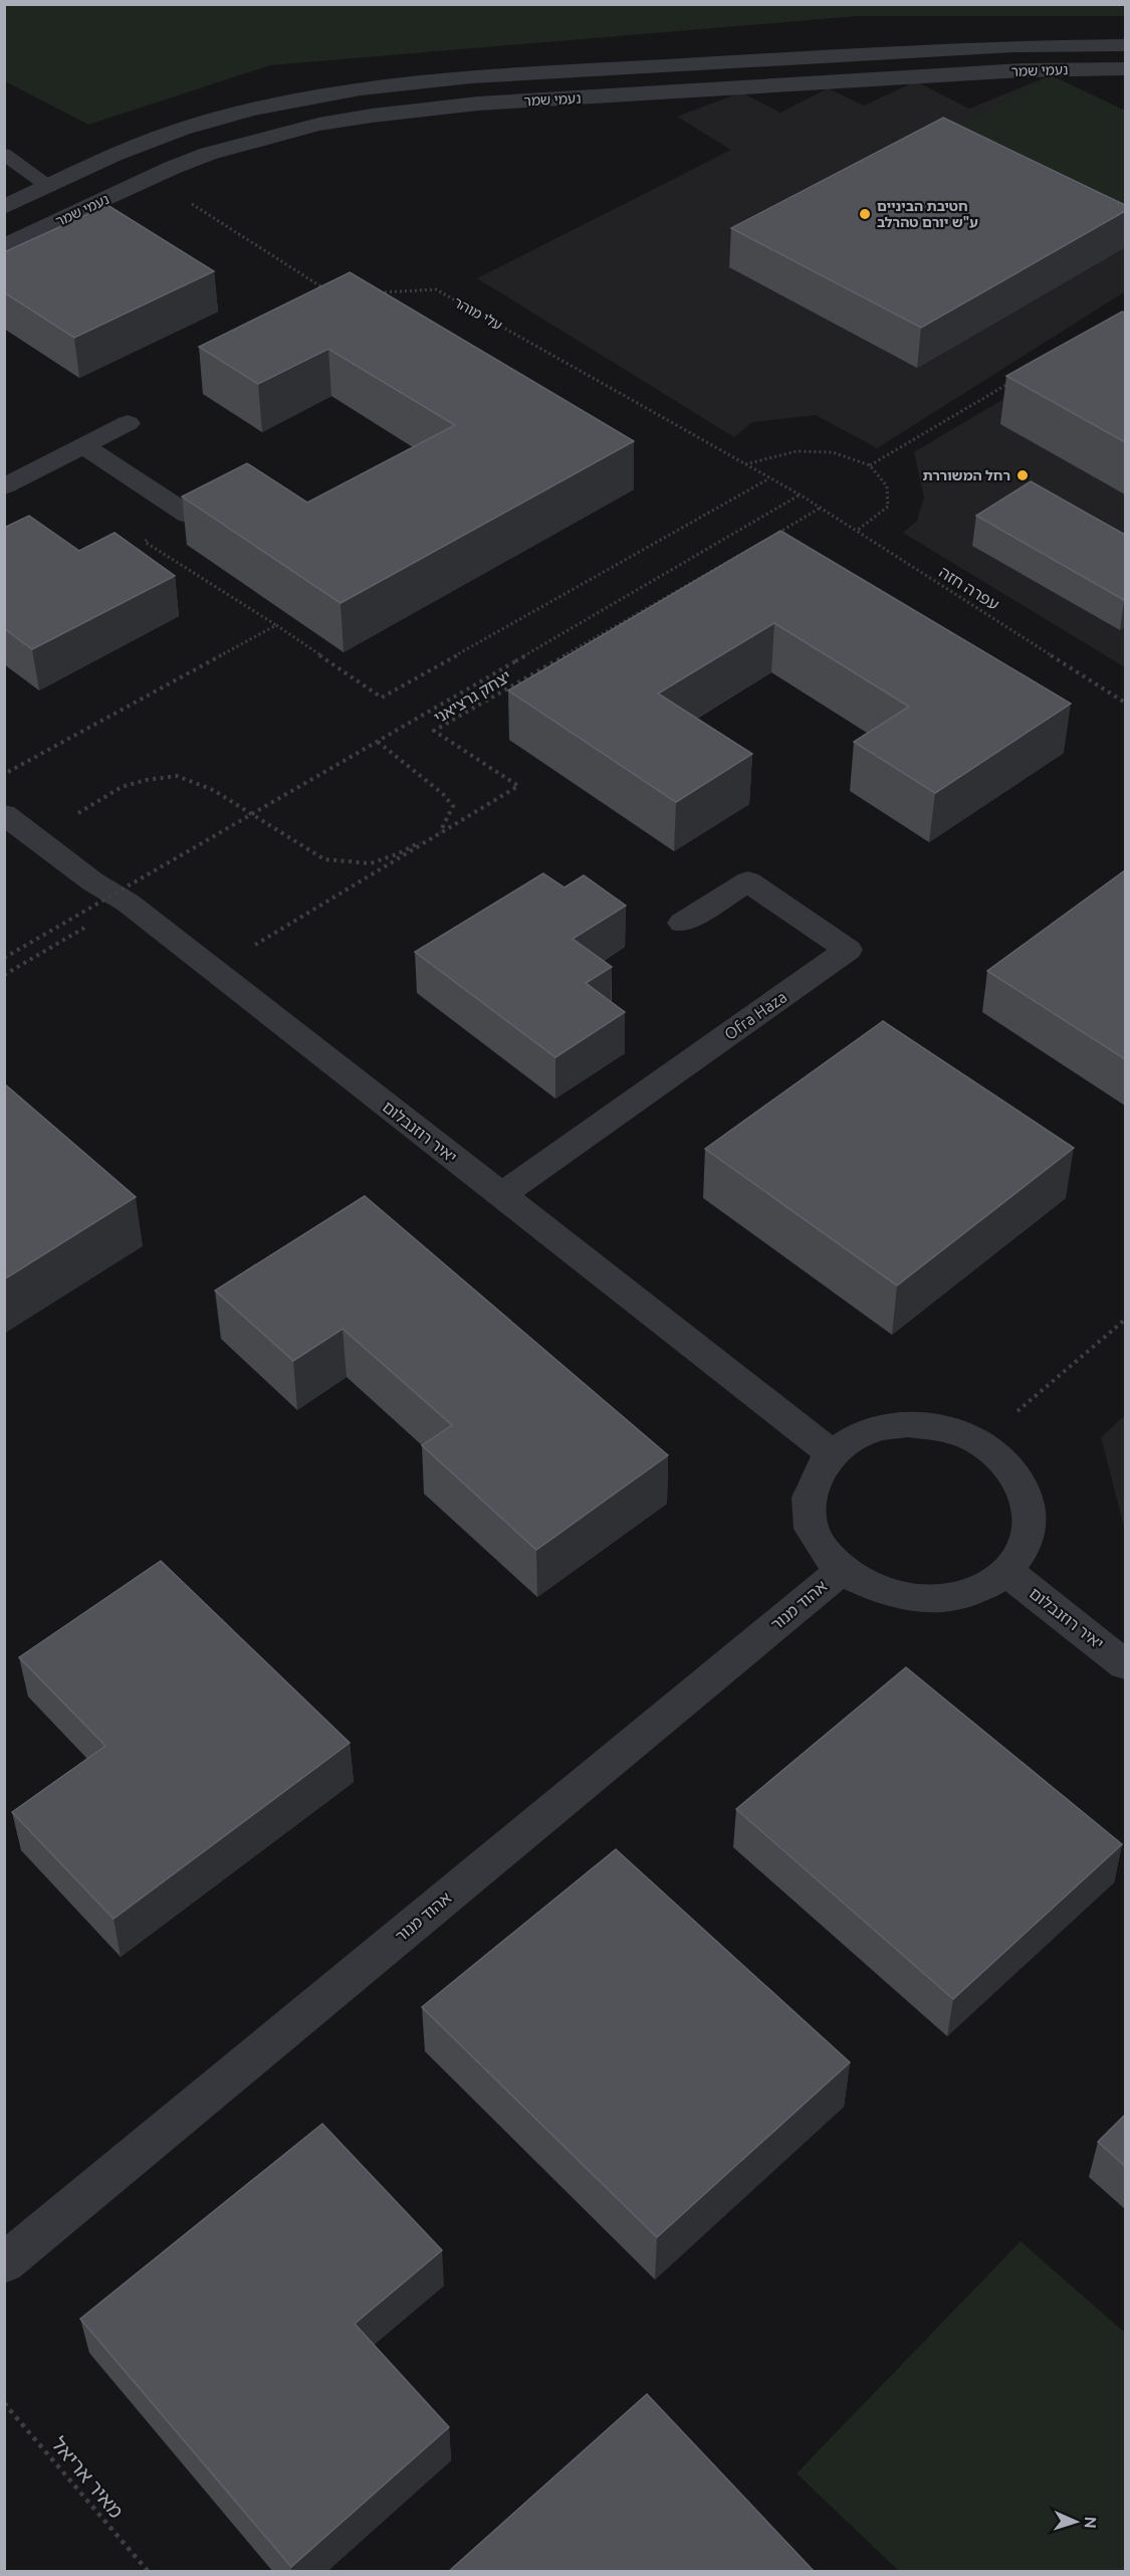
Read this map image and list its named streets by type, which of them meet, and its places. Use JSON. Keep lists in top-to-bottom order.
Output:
{
  "streets": {
    "street": [
      "נעמי שמר",
      "Ofra Haza",
      "יאיר רוזנבלום",
      "אהוד מנור"
    ],
    "path": [
      "עלי מוהר",
      "עפרה חזה",
      "יצחק גרציאני",
      "מאיר אריאל"
    ]
  },
  "crossings": [
    ["עלי מוהר", "עפרה חזה"],
    ["עלי מוהר", "יצחק גרציאני"],
    ["עפרה חזה", "יצחק גרציאני"],
    ["יצחק גרציאני", "יאיר רוזנבלום"],
    ["Ofra Haza", "יאיר רוזנבלום"],
    ["יאיר רוזנבלום", "אהוד מנור"]
  ],
  "places": ["חטיבת הביניים ע\"ש יורם טהרלב", "רחל המשוררת"],
  "north": "right"
}
